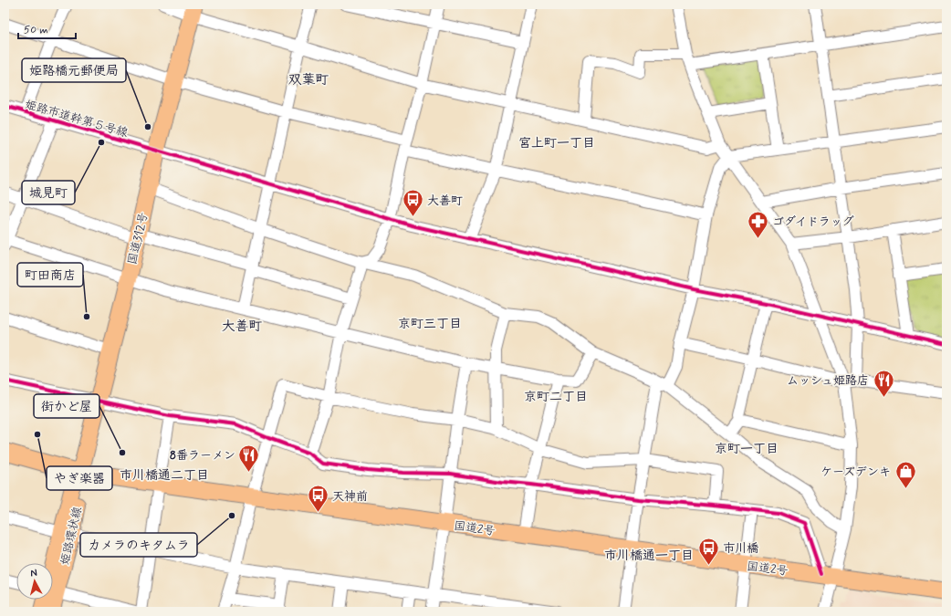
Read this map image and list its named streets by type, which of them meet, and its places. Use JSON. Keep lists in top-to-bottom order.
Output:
{
  "streets": {
    "highway": ["国道312号", "国道2号"],
    "main road": ["姫路環状線"],
    "street": ["姫路市道幹第５号線"]
  },
  "crossings": [
    ["姫路市道幹第５号線", "国道312号"],
    ["国道312号", "国道2号"],
    ["国道312号", "姫路環状線"],
    ["国道2号", "姫路環状線"]
  ],
  "districts": [
    "双葉町",
    "宮上町一丁目",
    "京町三丁目",
    "大善町",
    "京町二丁目",
    "京町一丁目",
    "市川橋通二丁目",
    "市川橋通一丁目"
  ],
  "places": {
    "other": [
      "姫路橋元郵便局",
      "城見町",
      "町田商店",
      "やぎ楽器",
      "街かど屋",
      "カメラのキタムラ"
    ],
    "bus stop": ["大善町", "天神前", "市川橋"],
    "pharmacy": ["ゴダイドラッグ"],
    "restaurant": ["ムッシュ姫路店", "8番ラーメン"],
    "shop": ["ケーズデンキ"]
  },
  "scale_bar": "50 m",
  "north": "top"
}
